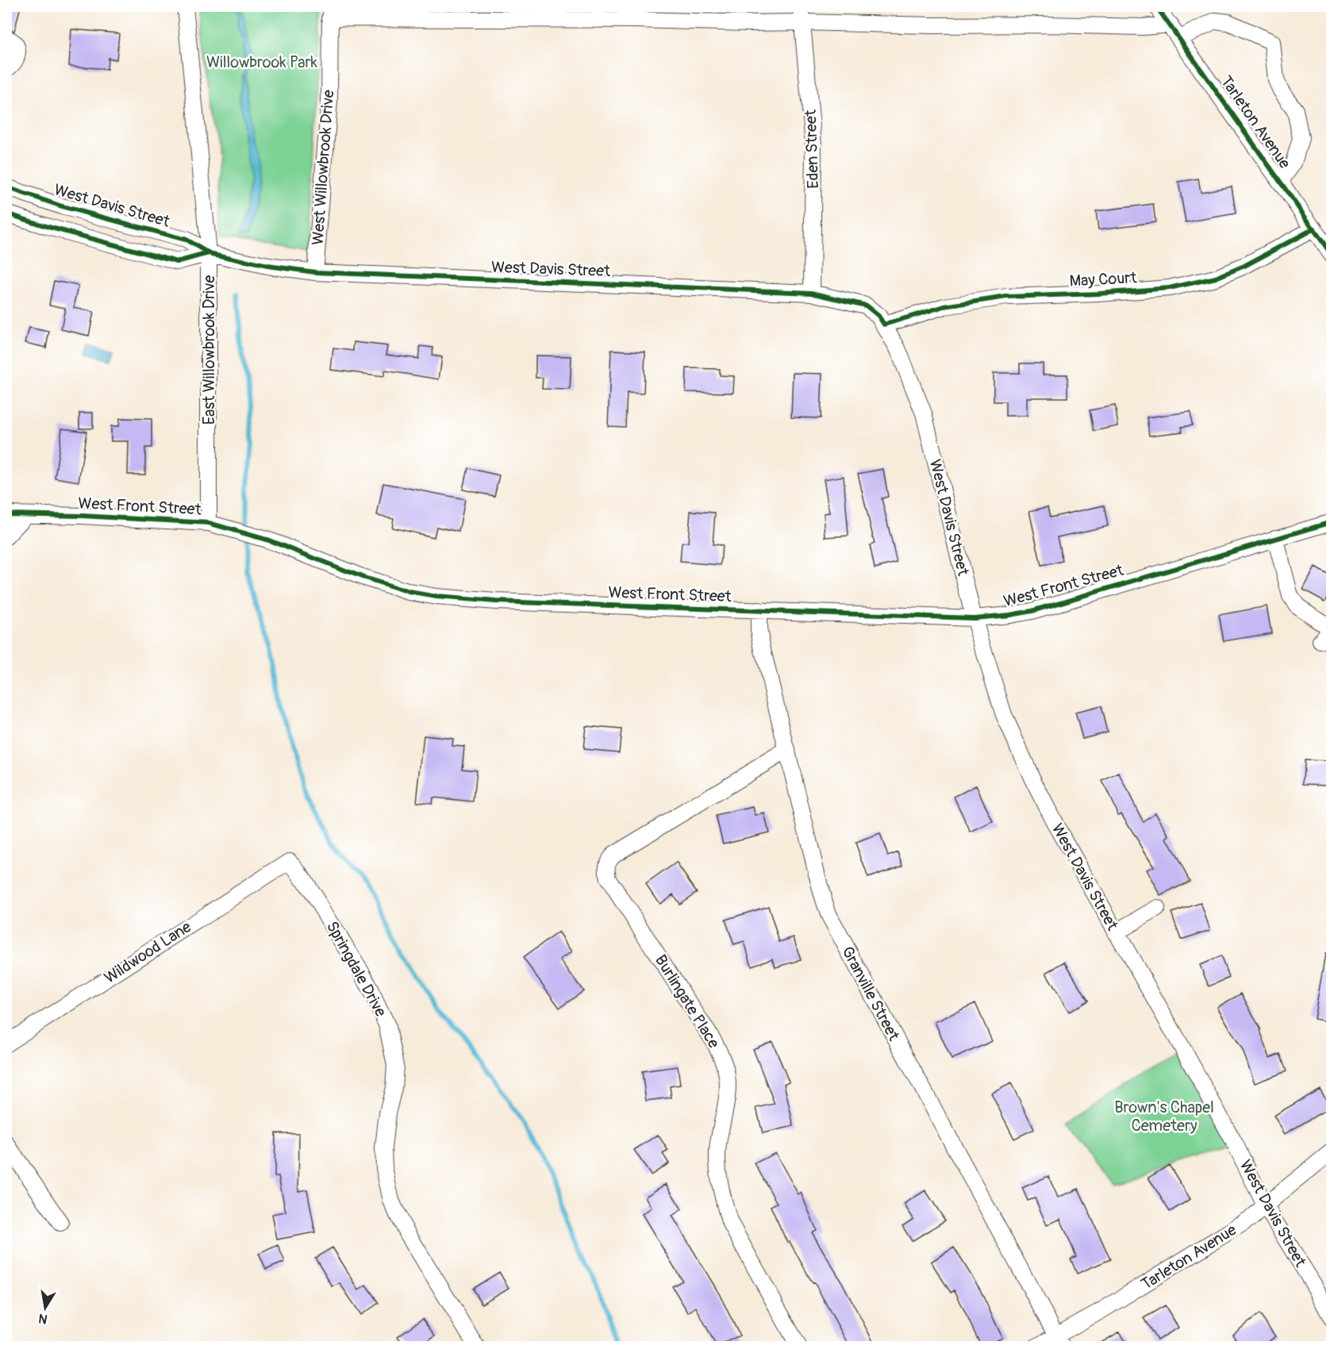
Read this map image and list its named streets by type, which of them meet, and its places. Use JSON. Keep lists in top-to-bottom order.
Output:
{
  "streets": {
    "street": [
      "Tarleton Avenue",
      "Eden Street",
      "West Willowbrook Drive",
      "West Davis Street",
      "May Court",
      "East Willowbrook Drive",
      "West Front Street",
      "Wildwood Lane",
      "Springdale Drive",
      "Granville Street",
      "Burlingate Place"
    ]
  },
  "crossings": [
    ["Tarleton Avenue", "West Davis Street"],
    ["Tarleton Avenue", "May Court"],
    ["Tarleton Avenue", "Granville Street"],
    ["Eden Street", "West Davis Street"],
    ["West Willowbrook Drive", "West Davis Street"],
    ["West Davis Street", "May Court"],
    ["West Davis Street", "East Willowbrook Drive"],
    ["West Davis Street", "West Front Street"],
    ["East Willowbrook Drive", "West Front Street"],
    ["West Front Street", "Granville Street"],
    ["Wildwood Lane", "Springdale Drive"],
    ["Granville Street", "Burlingate Place"]
  ],
  "parks": ["Willowbrook Park", "Brown's Chapel Cemetery"],
  "north": "bottom"
}
